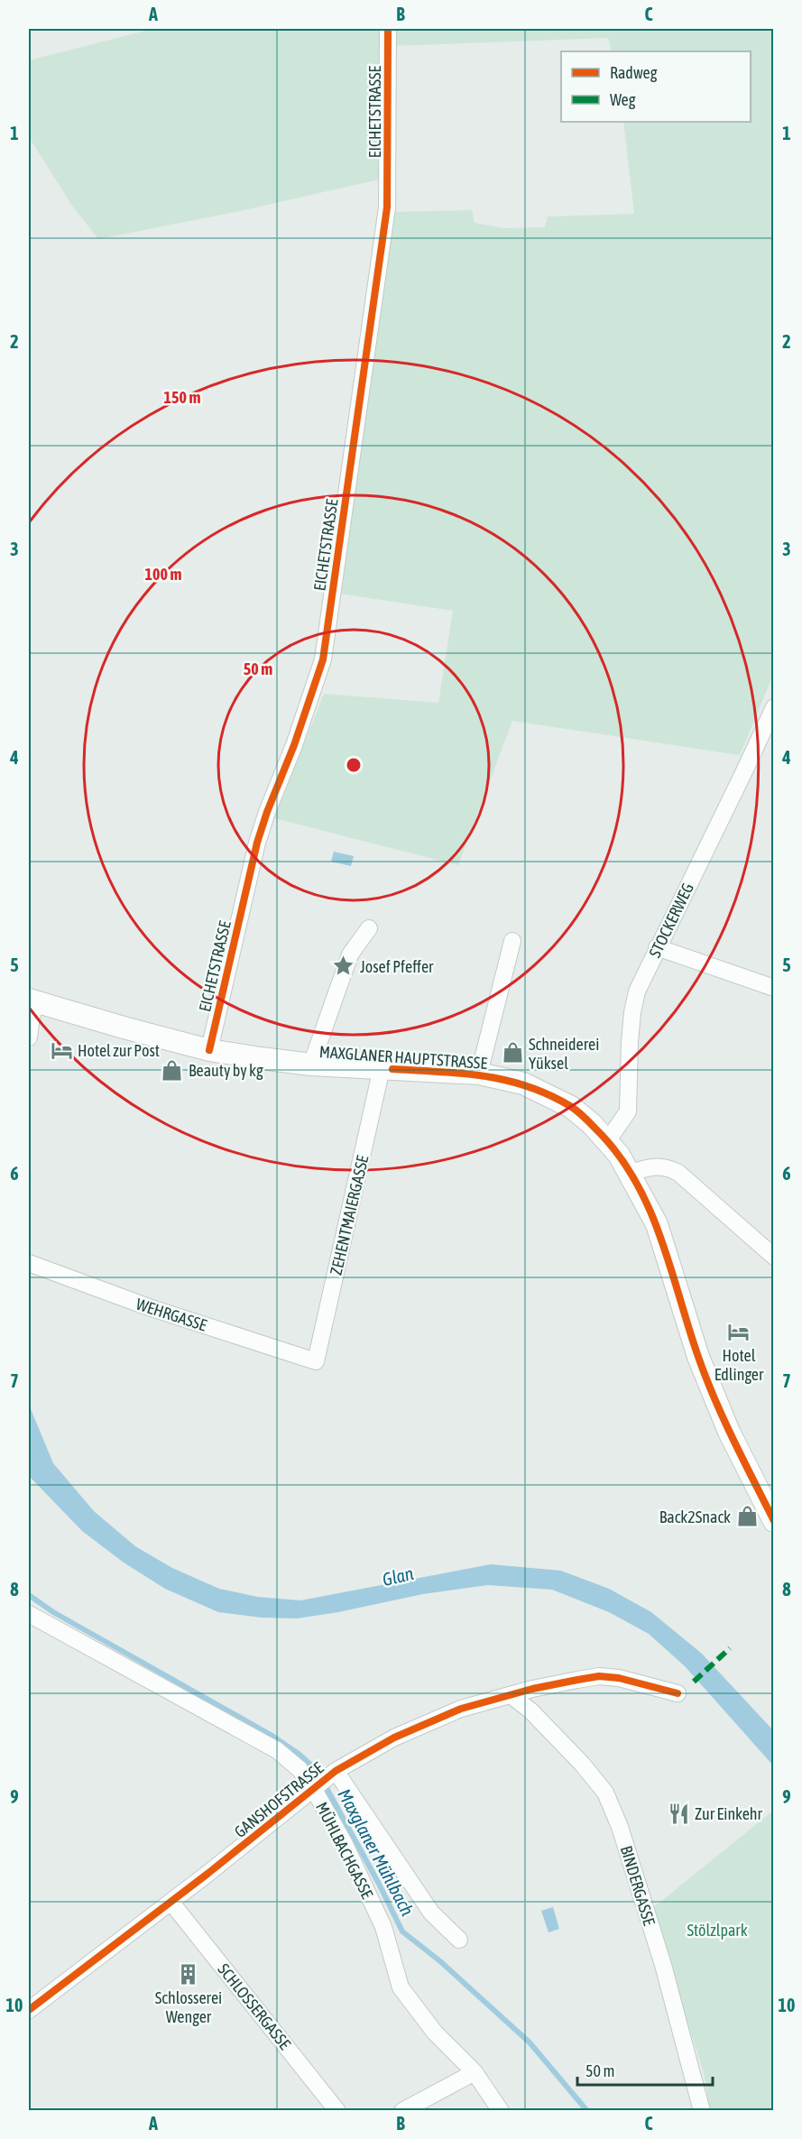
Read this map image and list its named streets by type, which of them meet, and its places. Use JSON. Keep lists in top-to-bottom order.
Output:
{
  "streets": {
    "street": [
      "EICHETSTRASSE",
      "STOCKERWEG",
      "MAXGLANER HAUPTSTRASSE",
      "ZEHENTMAIERGASSE",
      "WEHRGASSE",
      "GANSHOFSTRASSE",
      "MÜHLBACHGASSE",
      "BINDERGASSE",
      "SCHLOSSERGASSE"
    ]
  },
  "crossings": [
    ["EICHETSTRASSE", "MAXGLANER HAUPTSTRASSE"],
    ["STOCKERWEG", "MAXGLANER HAUPTSTRASSE"],
    ["MAXGLANER HAUPTSTRASSE", "ZEHENTMAIERGASSE"],
    ["ZEHENTMAIERGASSE", "WEHRGASSE"],
    ["GANSHOFSTRASSE", "MÜHLBACHGASSE"],
    ["GANSHOFSTRASSE", "BINDERGASSE"],
    ["GANSHOFSTRASSE", "SCHLOSSERGASSE"]
  ],
  "water": ["Glan", "Maxglaner Mühlbach"],
  "parks": ["Stölzlpark"],
  "places": {
    "place": ["Josef Pfeffer"],
    "hotel": ["Hotel zur Post", "Hotel Edlinger"],
    "shop": ["Schneiderei Yüksel", "Beauty by kg", "Back2Snack"],
    "restaurant": ["Zur Einkehr"],
    "building": ["Schlosserei Wenger"]
  },
  "legend": ["Radweg", "Weg"],
  "scale_bar": "50 m",
  "grid": {
    "columns": ["A", "B", "C"],
    "rows": [
      "1",
      "2",
      "3",
      "4",
      "5",
      "6",
      "7",
      "8",
      "9",
      "10"
    ]
  },
  "rings": ["150 m", "100 m", "50 m"]
}
